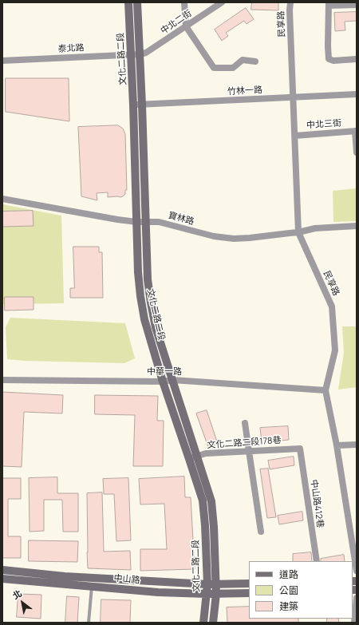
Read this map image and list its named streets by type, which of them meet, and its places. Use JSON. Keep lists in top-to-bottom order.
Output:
{
  "streets": {
    "street": [
      "中北二街",
      "民享路",
      "泰北路",
      "文化二路二段",
      "竹林一路",
      "中北三街",
      "寶林路",
      "中華一路",
      "文化二路二段178巷",
      "中山路412巷",
      "中山路"
    ]
  },
  "crossings": [
    ["中北二街", "泰北路"],
    ["中北二街", "文化二路二段"],
    ["民享路", "竹林一路"],
    ["民享路", "中北三街"],
    ["民享路", "寶林路"],
    ["民享路", "中華一路"],
    ["泰北路", "文化二路二段"],
    ["文化二路二段", "竹林一路"],
    ["文化二路二段", "寶林路"],
    ["文化二路二段", "中華一路"],
    ["文化二路二段", "文化二路二段178巷"],
    ["文化二路二段", "中山路"],
    ["文化二路二段178巷", "中山路412巷"]
  ],
  "legend": ["道路", "公園", "建築"],
  "north": "top left"
}
